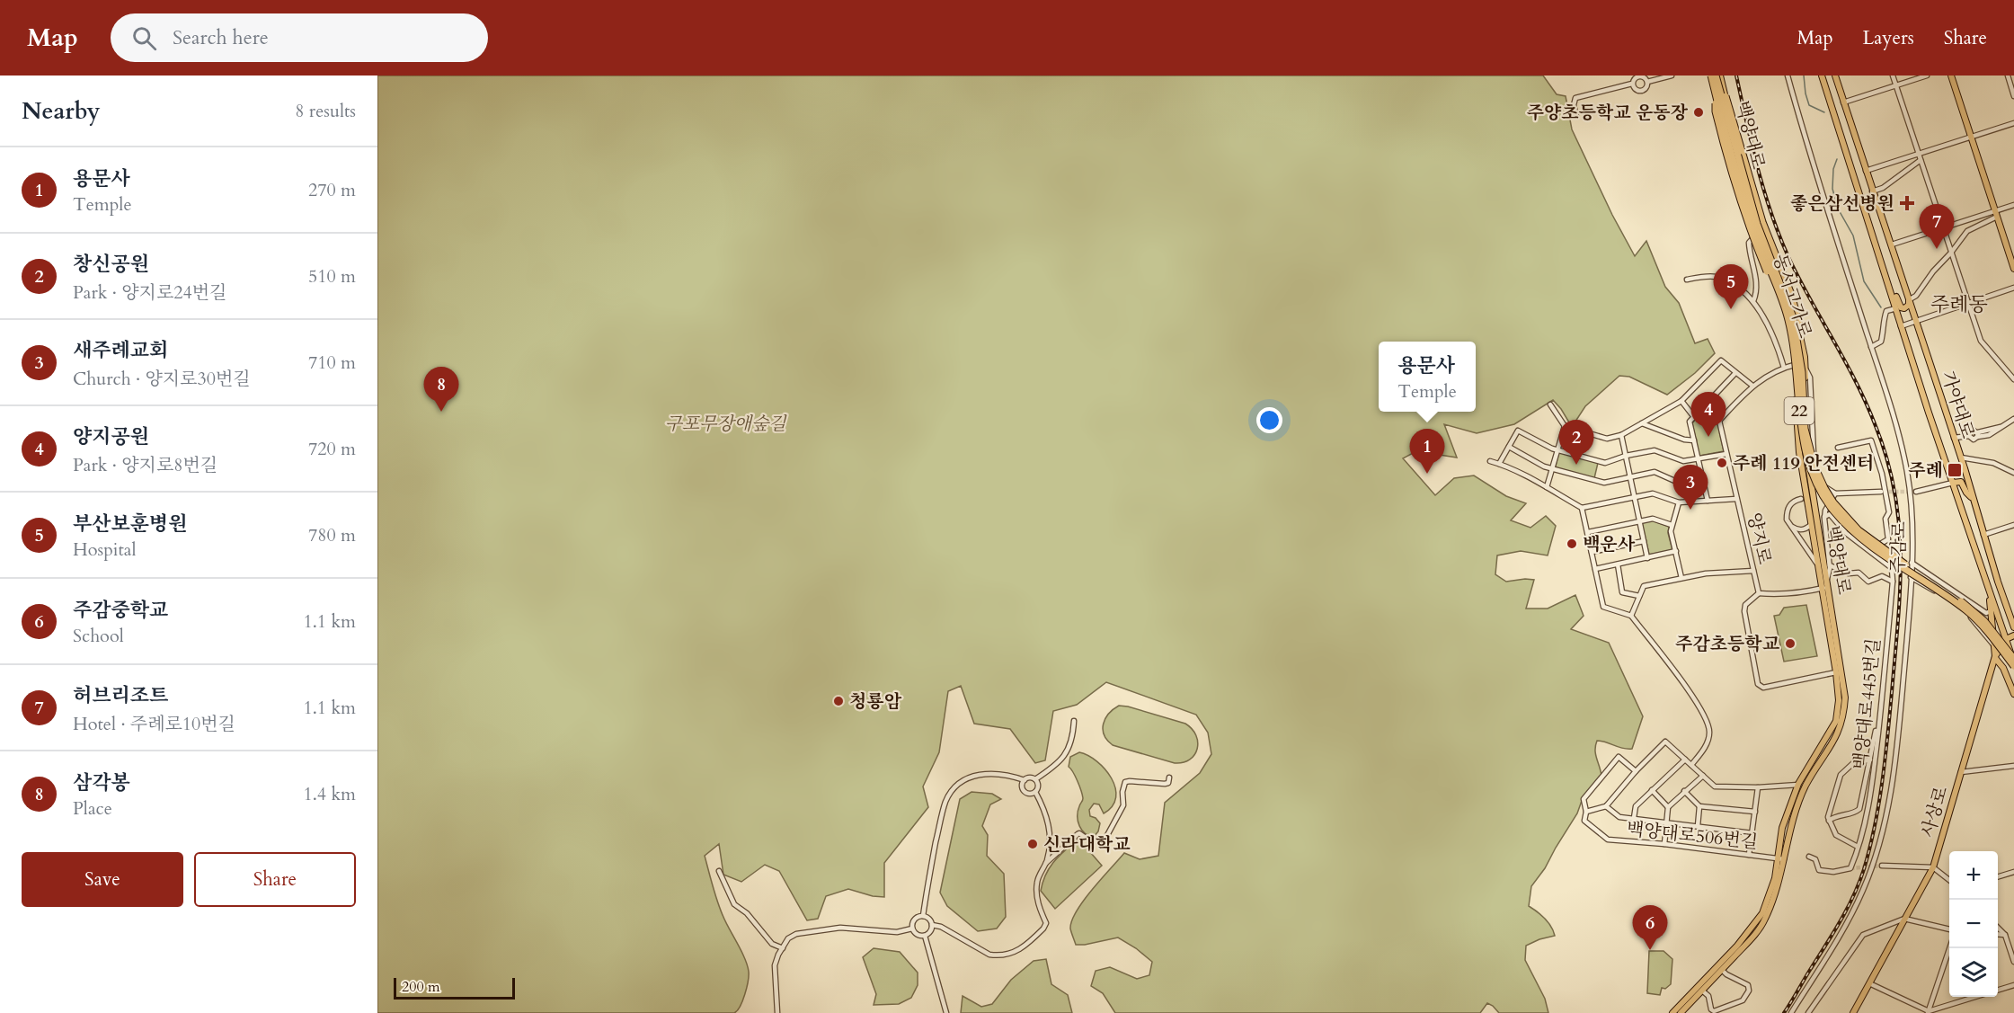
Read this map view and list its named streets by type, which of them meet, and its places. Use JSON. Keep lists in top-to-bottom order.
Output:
{
  "streets": {
    "highway": ["동서고가로", "22"],
    "main road": ["백양대로", "가야대로", "사상로"],
    "street": [
      "양지로",
      "주감로",
      "백양대로445번길",
      "백양대로506번길"
    ]
  },
  "crossings": [
    ["백양대로", "동서고가로"],
    ["백양대로", "백양대로506번길"],
    ["동서고가로", "가야대로"],
    ["가야대로", "사상로"]
  ],
  "districts": ["주례동"],
  "parks": ["구포무장애숲길"],
  "places": {
    "other": [
      "주양초등학교 운동장",
      "주례 119 안전센터",
      "백운사",
      "주감초등학교",
      "청룡암",
      "신라대학교"
    ],
    "health": ["좋은삼선병원"],
    "transit": ["주례"]
  },
  "scale_bar": "200 m",
  "page": {
    "header": "Map",
    "search": "Search here",
    "nav": ["Map", "Layers", "Share"],
    "heading": ["Nearby", "8 results"],
    "list": [
      {
        "mark": "1",
        "name": "용문사",
        "note": "Temple",
        "value": "270 m"
      },
      {
        "mark": "2",
        "name": "창신공원",
        "note": "Park · 양지로24번길",
        "value": "510 m"
      },
      {
        "mark": "3",
        "name": "새주례교회",
        "note": "Church · 양지로30번길",
        "value": "710 m"
      },
      {
        "mark": "4",
        "name": "양지공원",
        "note": "Park · 양지로8번길",
        "value": "720 m"
      },
      {
        "mark": "5",
        "name": "부산보훈병원",
        "note": "Hospital",
        "value": "780 m"
      },
      {
        "mark": "6",
        "name": "주감중학교",
        "note": "School",
        "value": "1.1 km"
      },
      {
        "mark": "7",
        "name": "허브리조트",
        "note": "Hotel · 주례로10번길",
        "value": "1.1 km"
      },
      {
        "mark": "8",
        "name": "삼각봉",
        "note": "Place",
        "value": "1.4 km"
      }
    ],
    "pins": [
      "7",
      "5",
      "8",
      "4",
      "2",
      "1",
      "3",
      "6"
    ],
    "popup": ["용문사", "Temple"],
    "buttons": ["Save", "Share"],
    "map_buttons": ["+", "−"],
    "scale": "200 m"
  }
}
